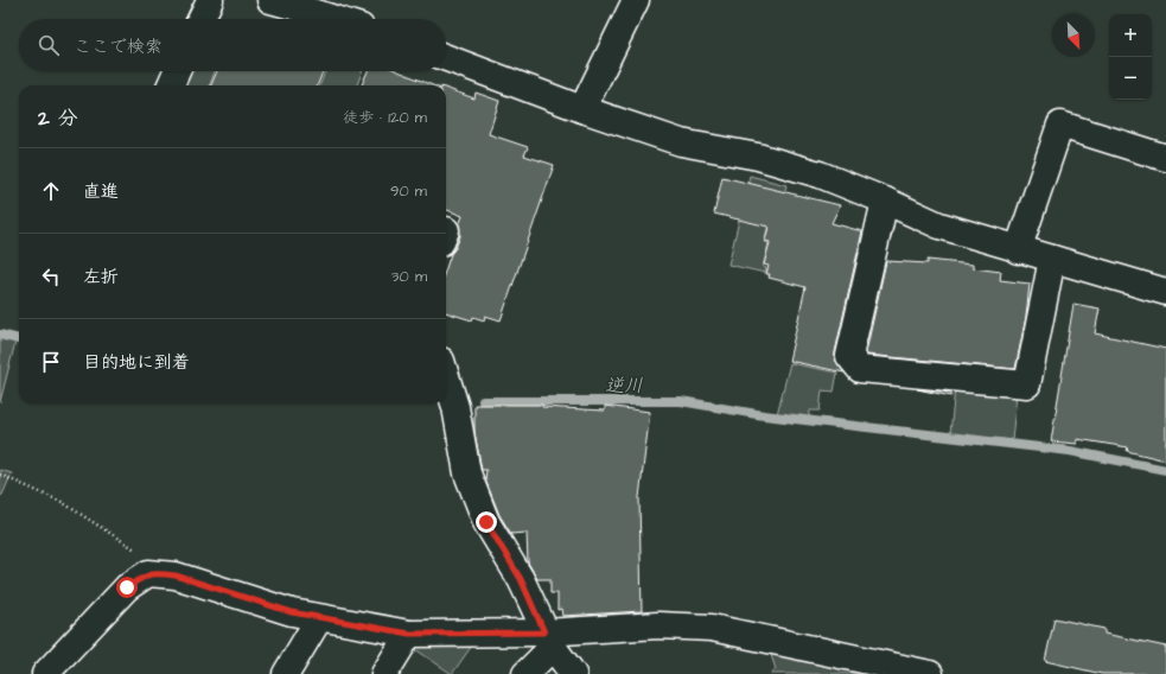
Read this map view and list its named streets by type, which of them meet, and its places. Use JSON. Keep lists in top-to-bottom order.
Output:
{
  "water": ["逆川"],
  "north": "bottom right",
  "page": {
    "map_buttons": ["+", "−"],
    "search": "ここで検索",
    "heading": ["2 分", "徒歩 · 120 m"],
    "list": [
      ["直進", "90 m"],
      ["左折", "30 m"],
      "目的地に到着"
    ]
  }
}
